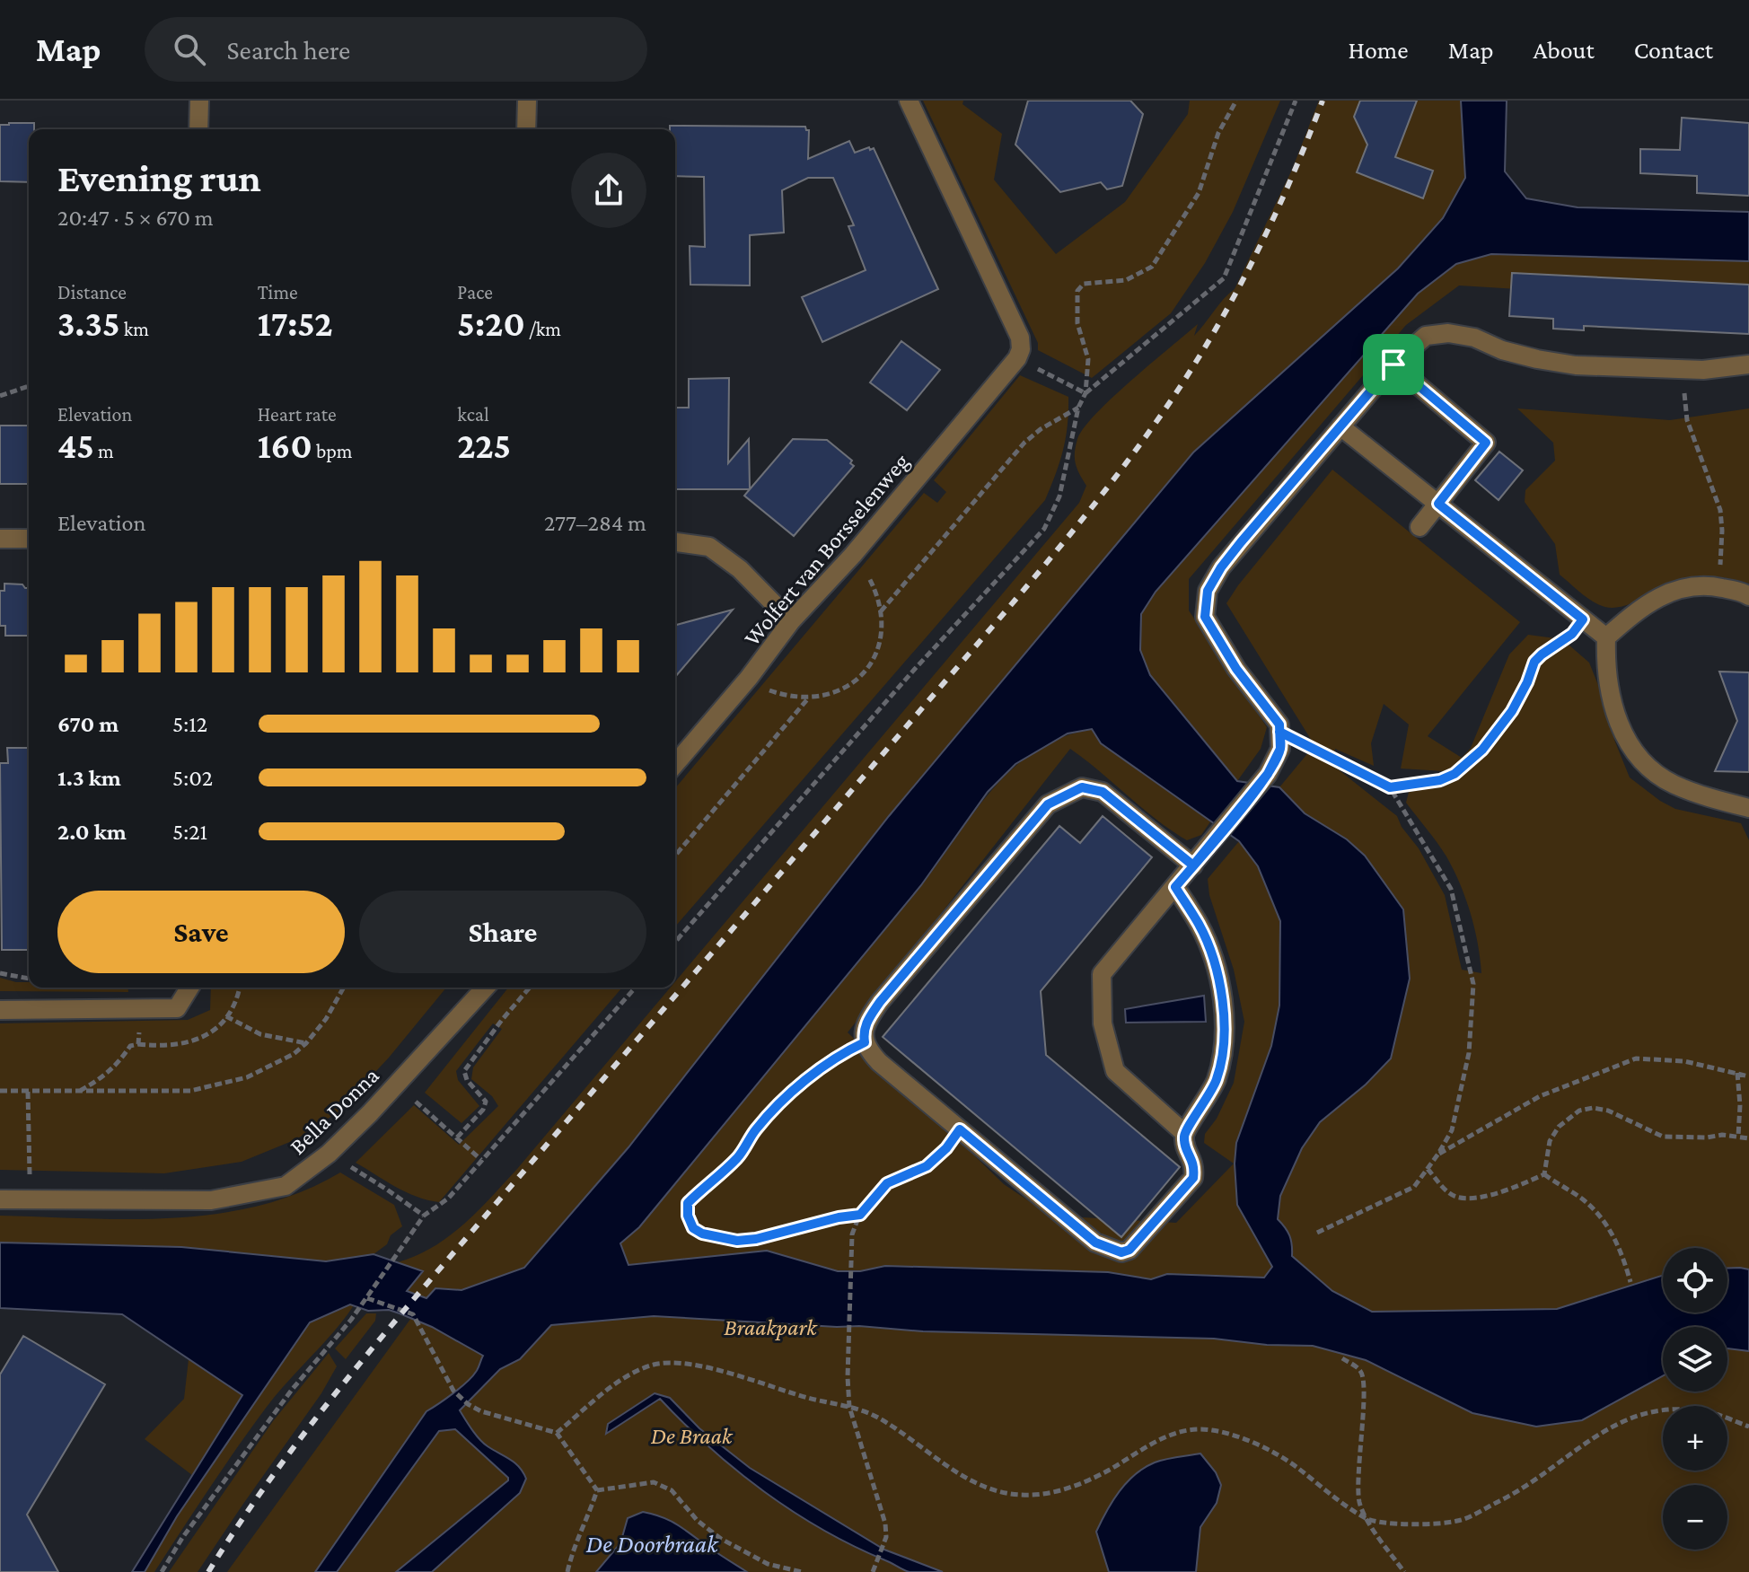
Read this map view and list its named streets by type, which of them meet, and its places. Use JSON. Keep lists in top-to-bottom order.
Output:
{
  "streets": {
    "street": ["Wolfert van Borsselenweg", "Bella Donna"]
  },
  "water": ["De Doorbraak"],
  "parks": ["Braakpark", "De Braak"],
  "page": {
    "header": "Map",
    "search": "Search here",
    "nav": [
      "Home",
      "Map",
      "About",
      "Contact"
    ],
    "heading": ["Evening run", "20:47 · 5 × 670 m"],
    "stats": [
      ["Distance", "3.35 km"],
      ["Time", "17:52"],
      ["Pace", "5:20 /km"],
      ["Elevation", "45 m"],
      ["Heart rate", "160 bpm"],
      ["kcal", "225"]
    ],
    "chart": ["Elevation", "277–284 m"],
    "list": [
      {
        "name": "670 m",
        "note": "5:12"
      },
      {
        "name": "1.3 km",
        "note": "5:02"
      },
      {
        "name": "2.0 km",
        "note": "5:21"
      }
    ],
    "buttons": ["Save", "Share"],
    "map_buttons": ["+", "−"]
  }
}
